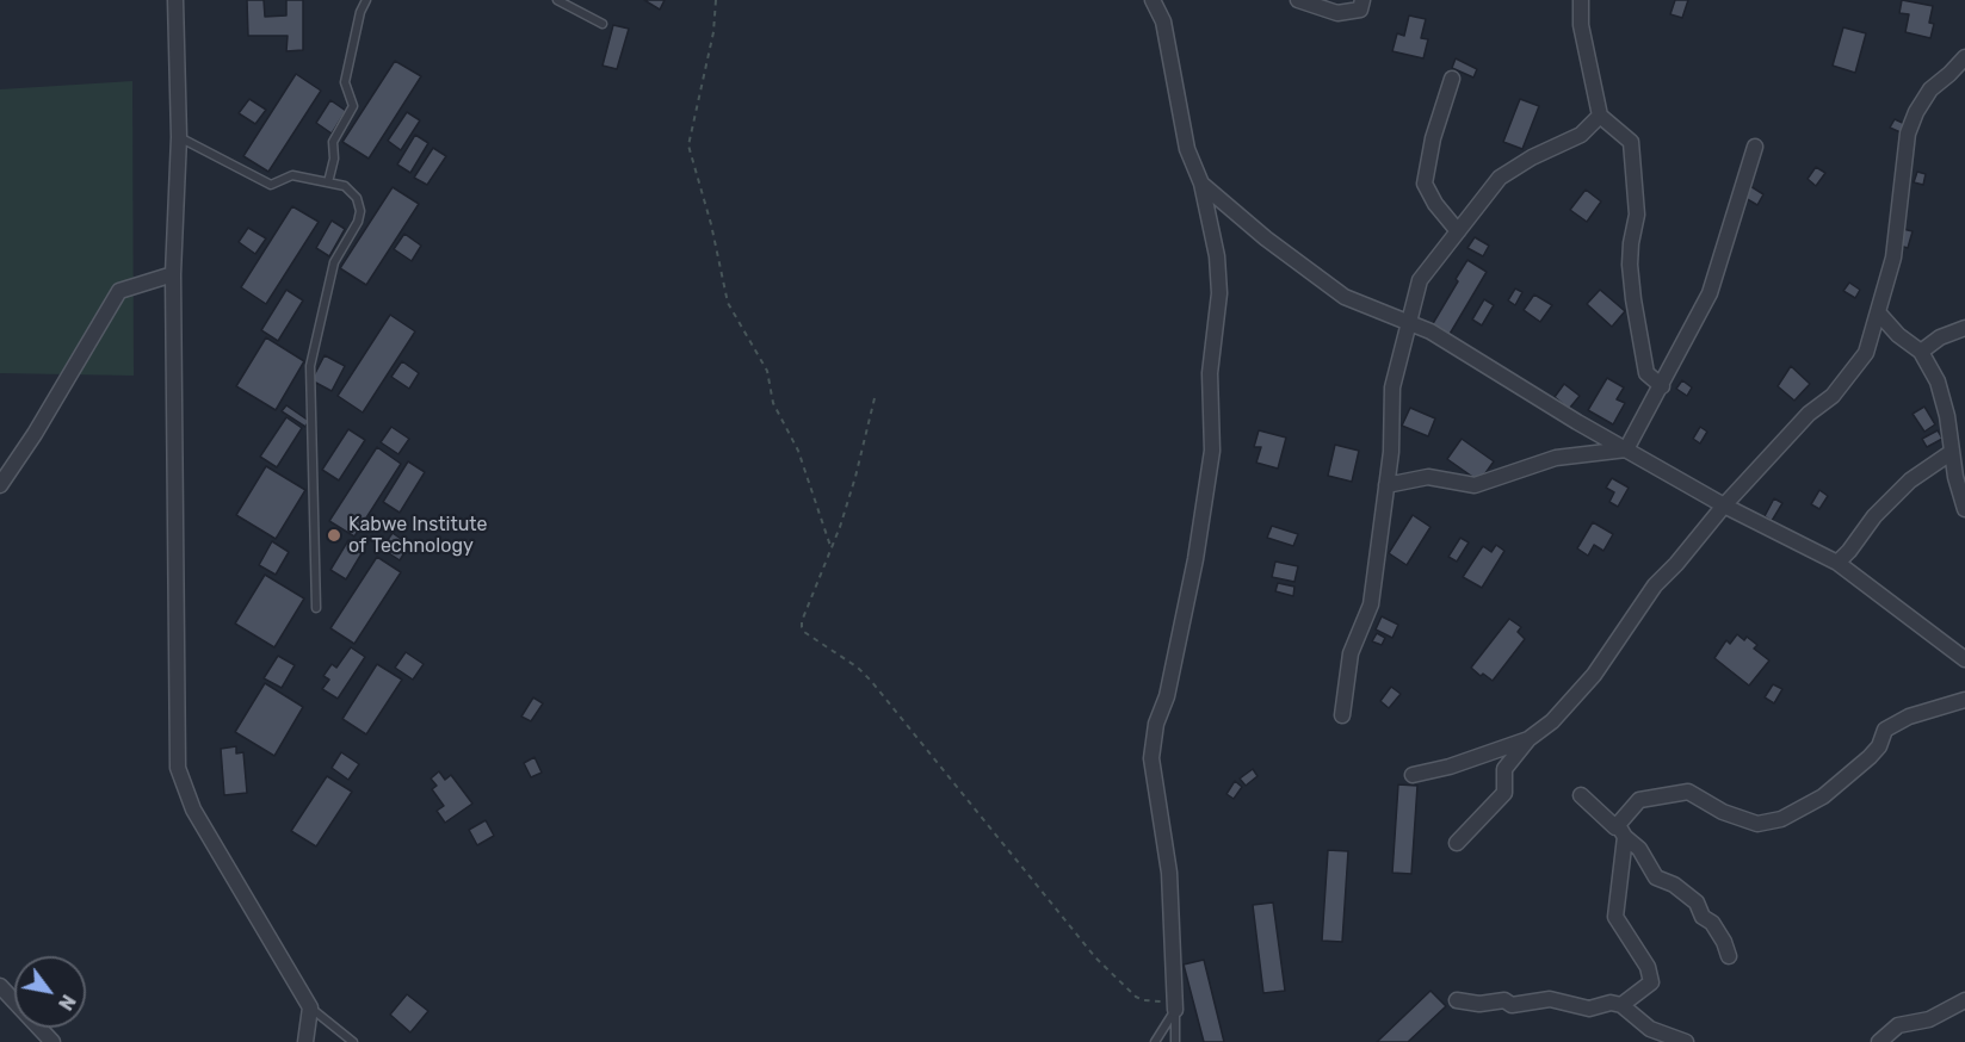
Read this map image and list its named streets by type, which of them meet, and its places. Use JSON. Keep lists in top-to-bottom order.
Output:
{
  "places": ["Kabwe Institute of Technology"],
  "north": "bottom right"
}
